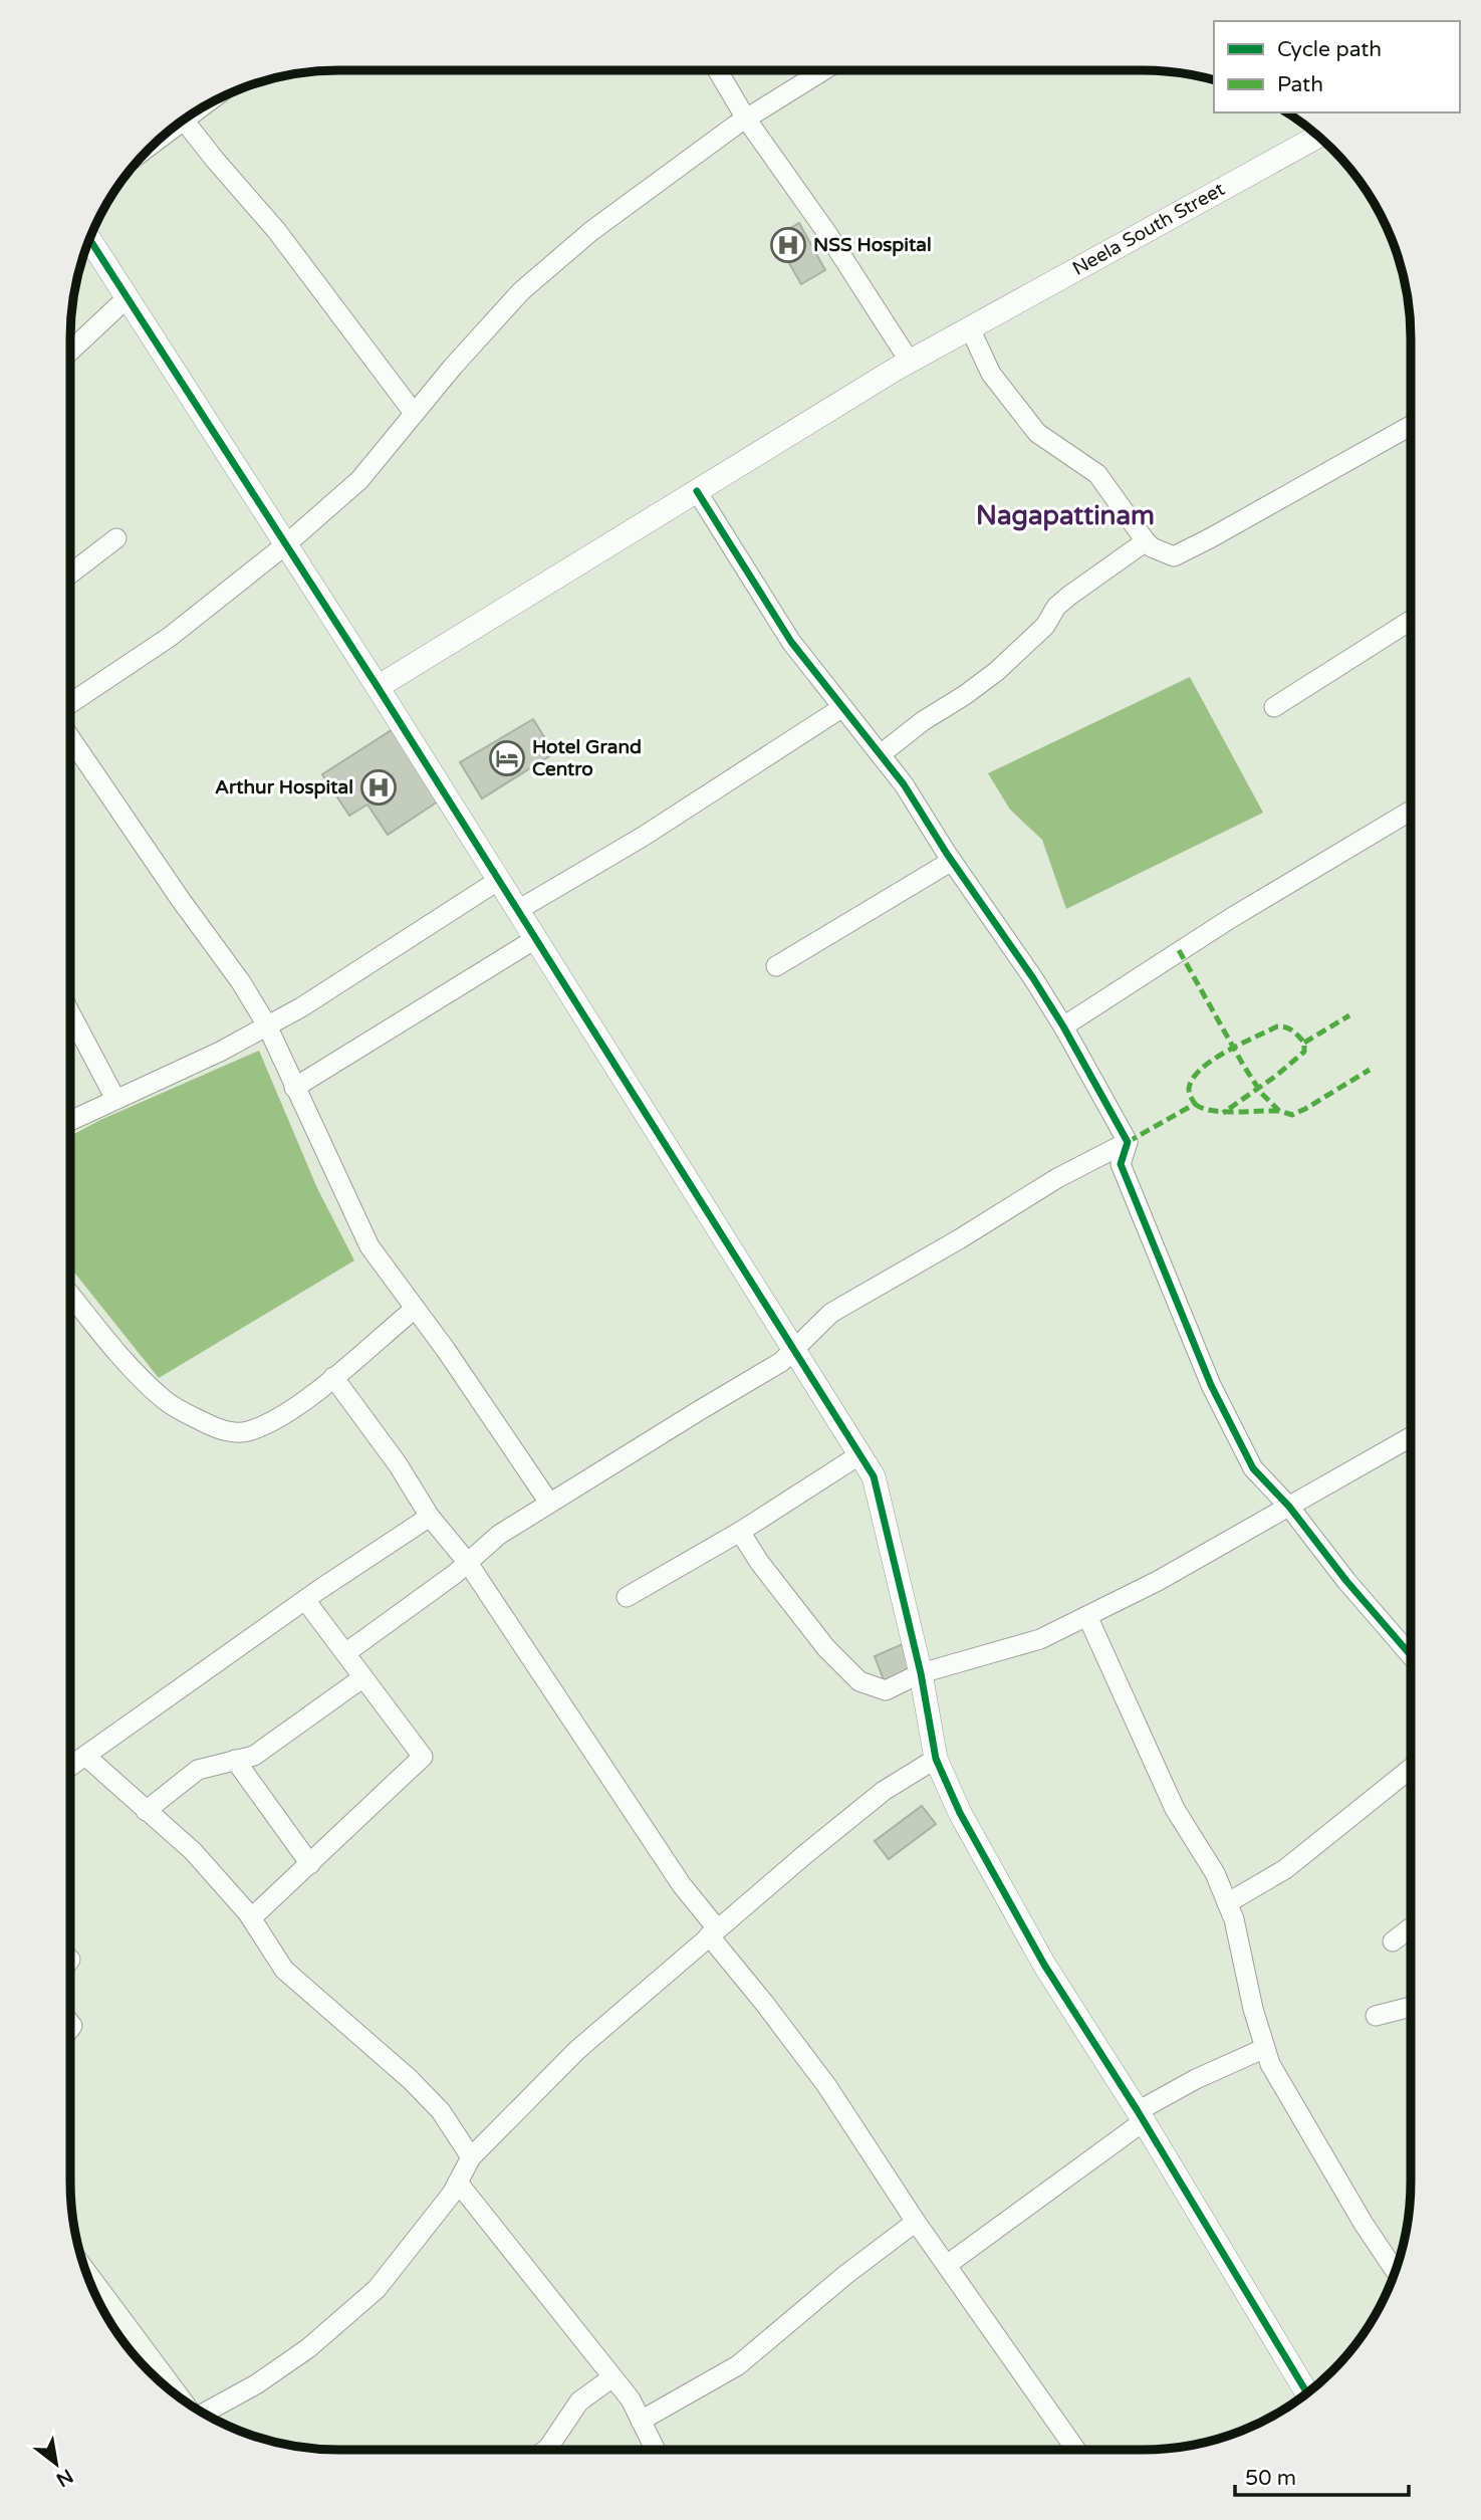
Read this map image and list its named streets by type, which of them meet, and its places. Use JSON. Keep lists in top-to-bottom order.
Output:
{
  "streets": {
    "street": ["Neela South Street"]
  },
  "districts": ["Nagapattinam"],
  "places": {
    "hospital": ["NSS Hospital", "Arthur Hospital"],
    "hotel": ["Hotel Grand Centro"]
  },
  "legend": ["Cycle path", "Path"],
  "scale_bar": "50 m",
  "north": "bottom right"
}
